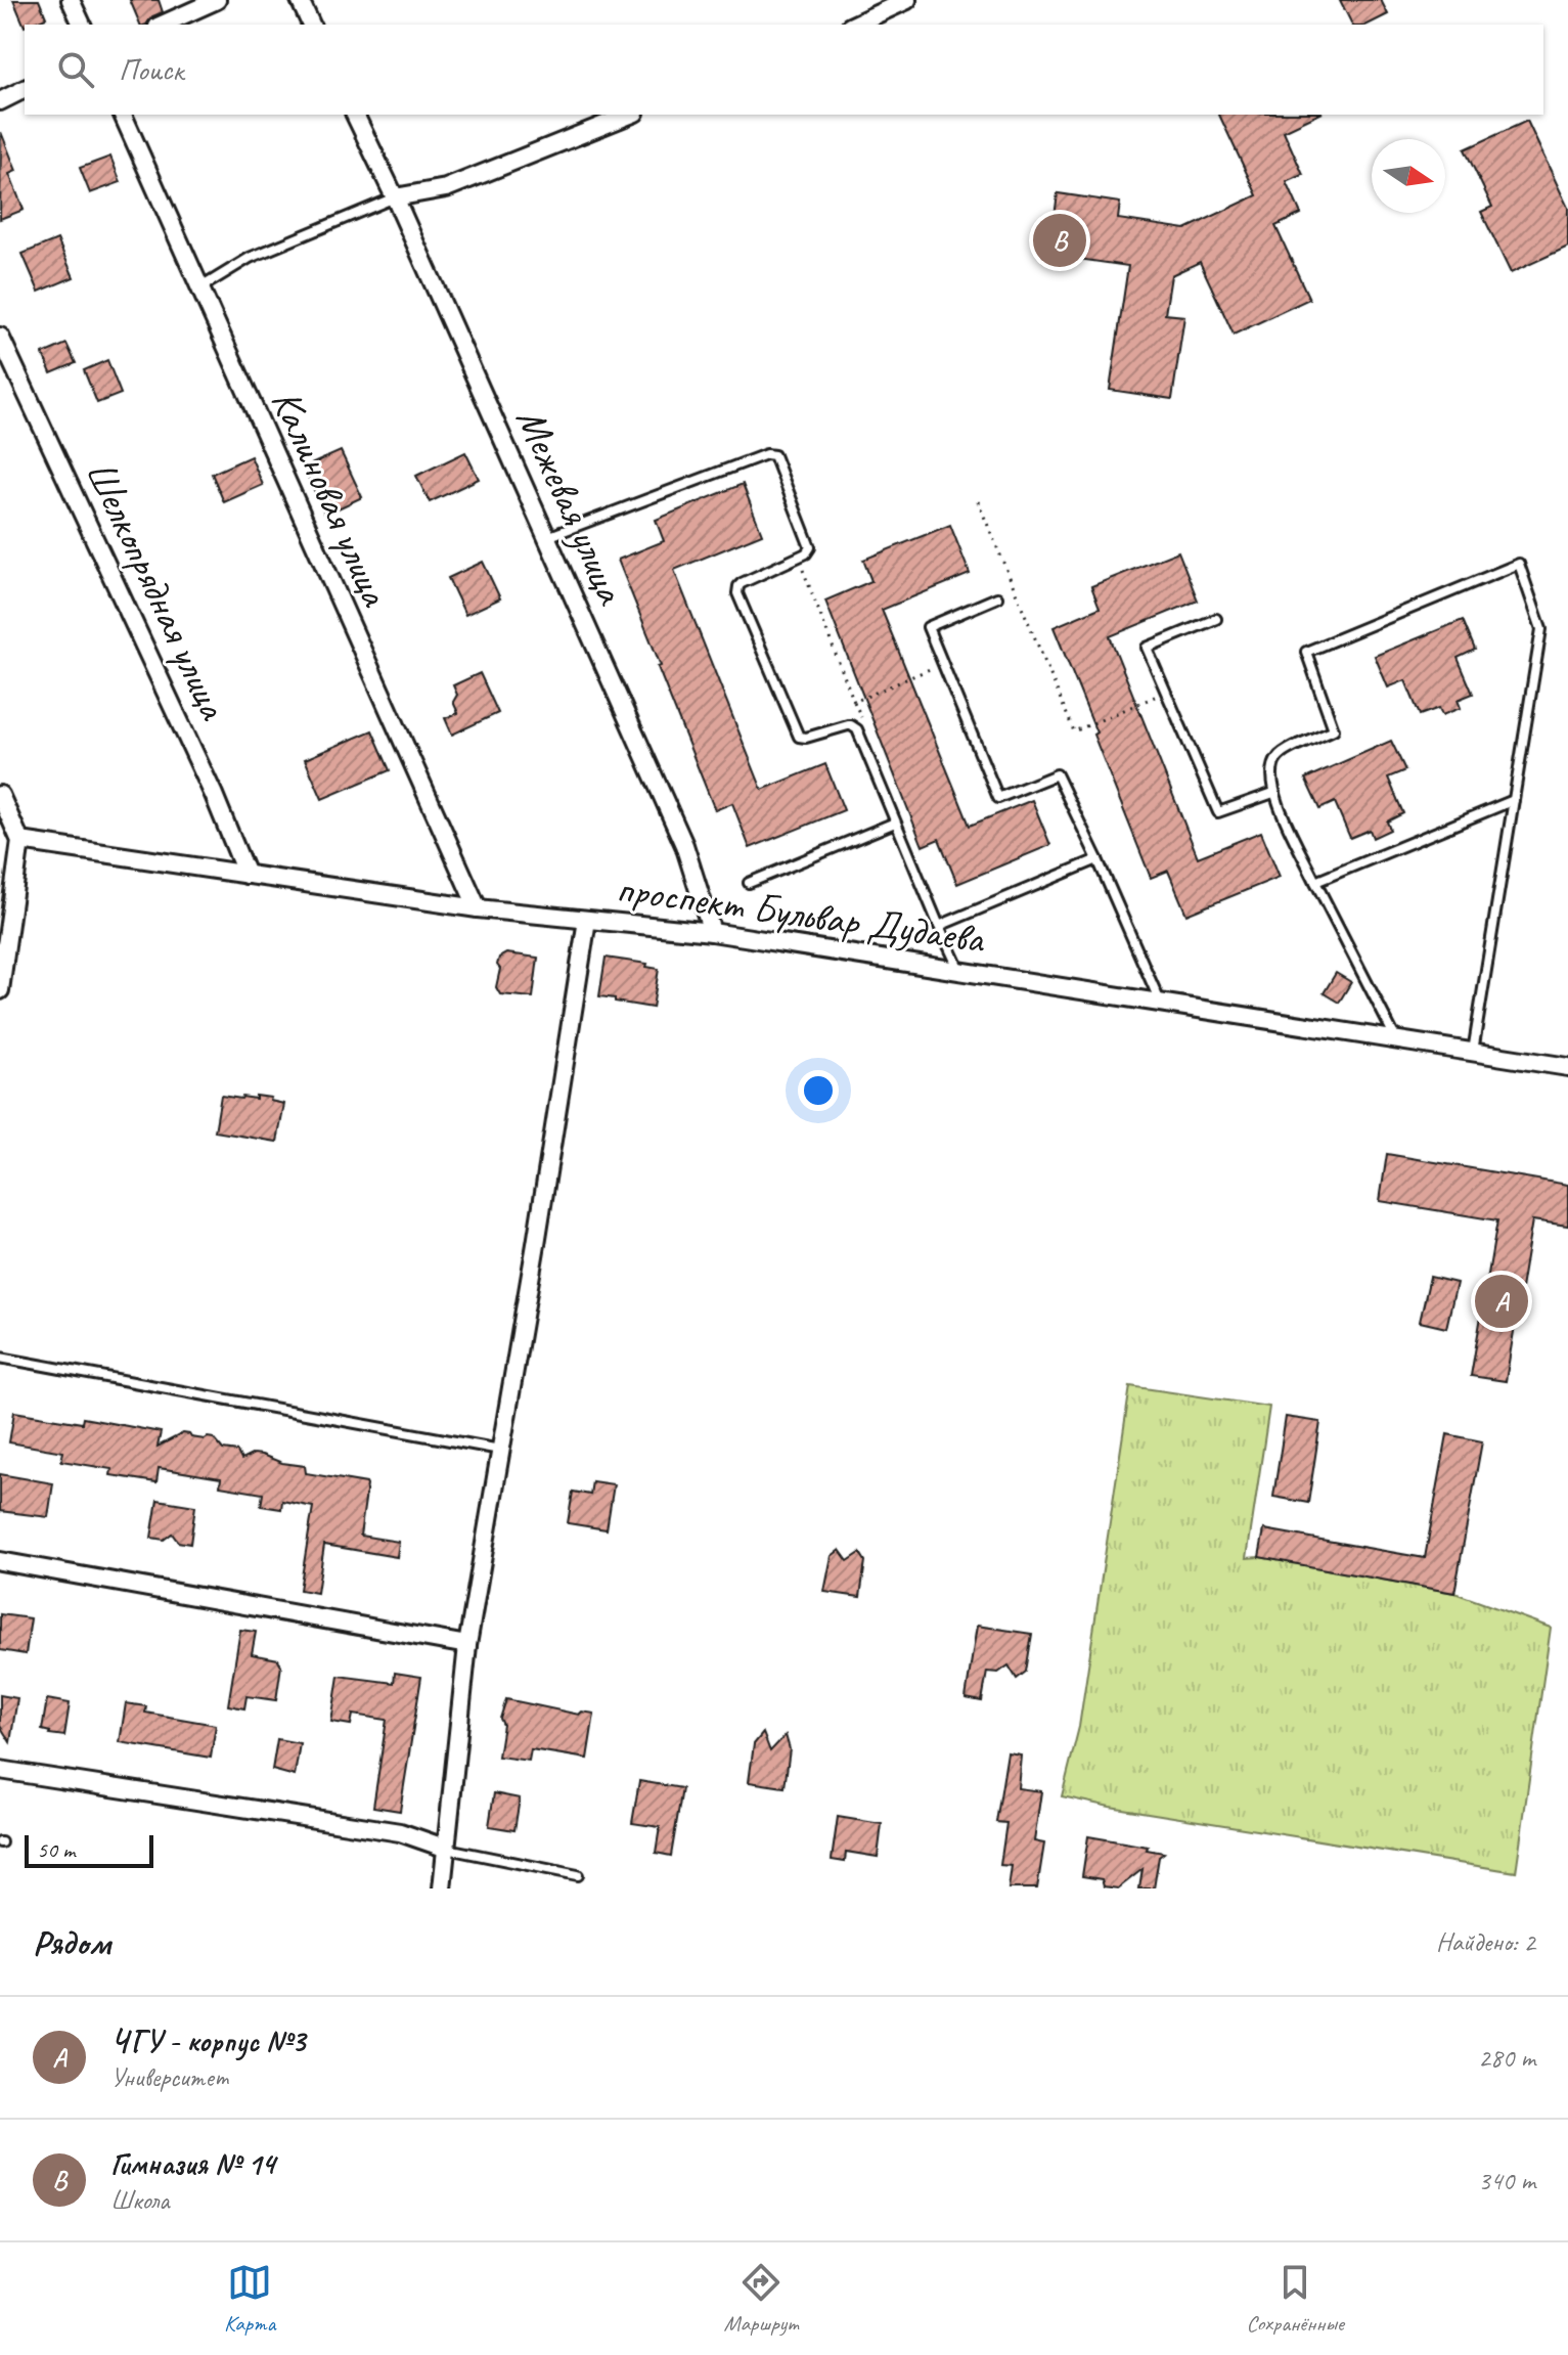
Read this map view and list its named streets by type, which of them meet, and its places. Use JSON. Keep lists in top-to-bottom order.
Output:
{
  "streets": {
    "street": [
      "Калиновая улица",
      "Межевая улица",
      "Шелкопрядная улица",
      "проспект Бульвар Дудаева"
    ]
  },
  "crossings": [
    ["Калиновая улица", "проспект Бульвар Дудаева"],
    ["Межевая улица", "проспект Бульвар Дудаева"],
    ["Шелкопрядная улица", "проспект Бульвар Дудаева"]
  ],
  "scale_bar": "50 m",
  "north": "right",
  "page": {
    "search": "Поиск",
    "pins": ["B", "A"],
    "scale": "50 m",
    "heading": ["Рядом", "Найдено: 2"],
    "list": [
      {
        "mark": "A",
        "name": "ЧГУ - корпус №3",
        "note": "Университет",
        "value": "280 m"
      },
      {
        "mark": "B",
        "name": "Гимназия № 14",
        "note": "Школа",
        "value": "340 m"
      }
    ],
    "nav": ["Карта", "Маршрут", "Сохранённые"]
  }
}
